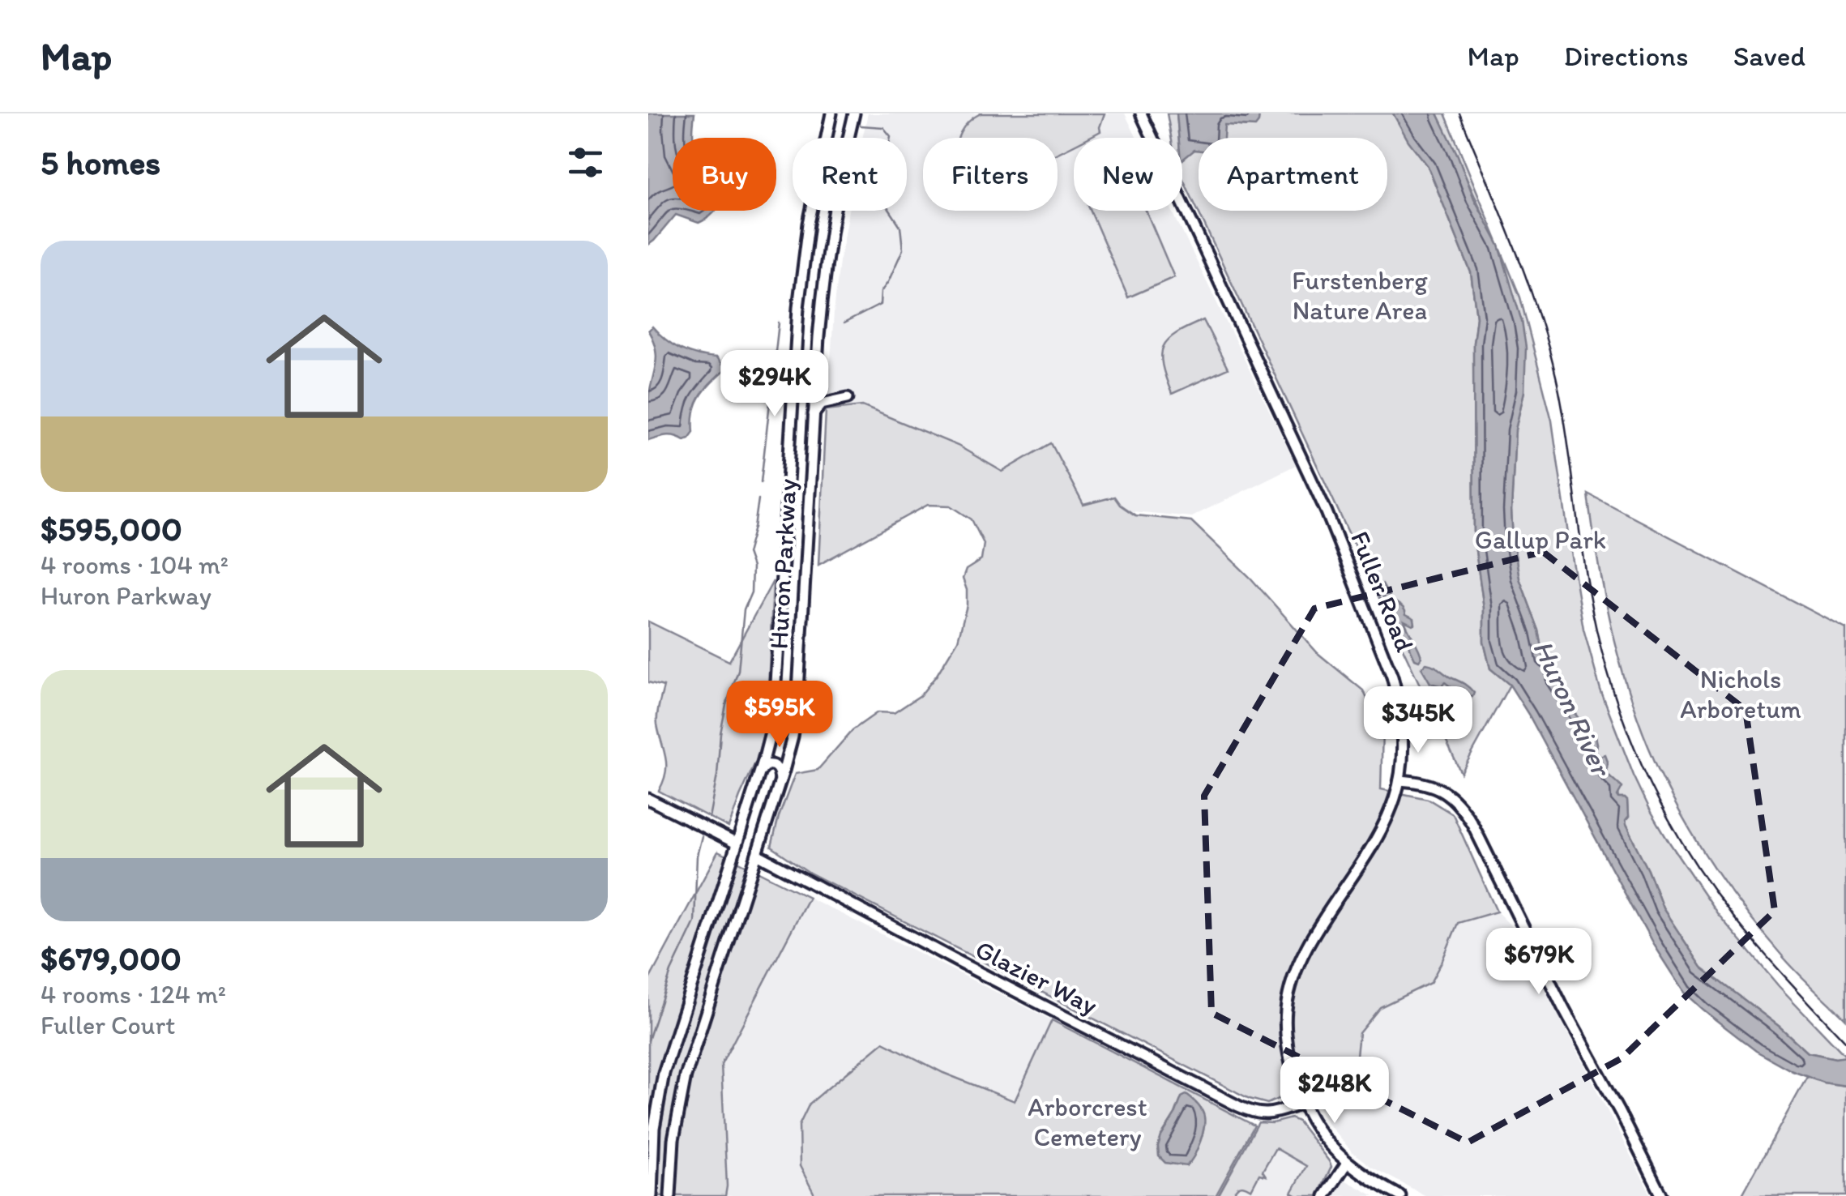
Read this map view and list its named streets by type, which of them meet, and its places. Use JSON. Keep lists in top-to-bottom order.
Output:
{
  "streets": {
    "main road": ["Huron Parkway", "Fuller Road", "Glazier Way"]
  },
  "crossings": [
    ["Huron Parkway", "Glazier Way"],
    ["Fuller Road", "Glazier Way"]
  ],
  "water": ["Huron River"],
  "parks": [
    "Furstenberg Nature Area",
    "Gallup Park",
    "Nichols Arboretum",
    "Arborcrest Cemetery"
  ],
  "page": {
    "header": "Map",
    "nav": ["Map", "Directions", "Saved"],
    "heading": "5 homes",
    "chip": [
      "Buy",
      "Rent",
      "Filters",
      "New",
      "Apartment"
    ],
    "list": [
      {
        "name": "$595,000",
        "note": "4 rooms · 104 m² · Huron Parkway"
      },
      {
        "name": "$679,000",
        "note": "4 rooms · 124 m² · Fuller Court"
      }
    ],
    "price": [
      "$294K",
      "$595K",
      "$345K",
      "$679K",
      "$248K"
    ]
  }
}
